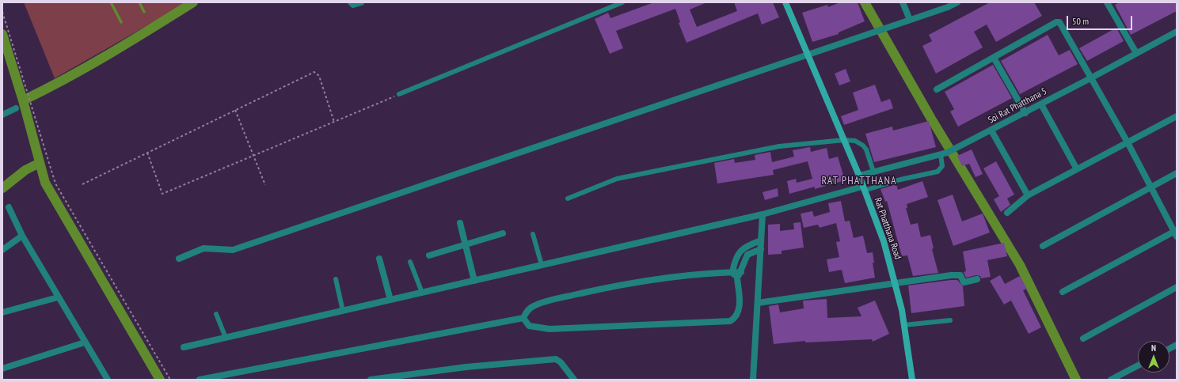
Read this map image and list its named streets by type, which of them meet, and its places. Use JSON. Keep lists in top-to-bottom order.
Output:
{
  "streets": {
    "street": ["Soi Rat Phatthana 5", "Rat Phatthana Road"]
  },
  "crossings": [
    ["Soi Rat Phatthana 5", "Rat Phatthana Road"]
  ],
  "districts": ["RAT PHATTHANA"],
  "scale_bar": "50 m",
  "north": "top"
}
